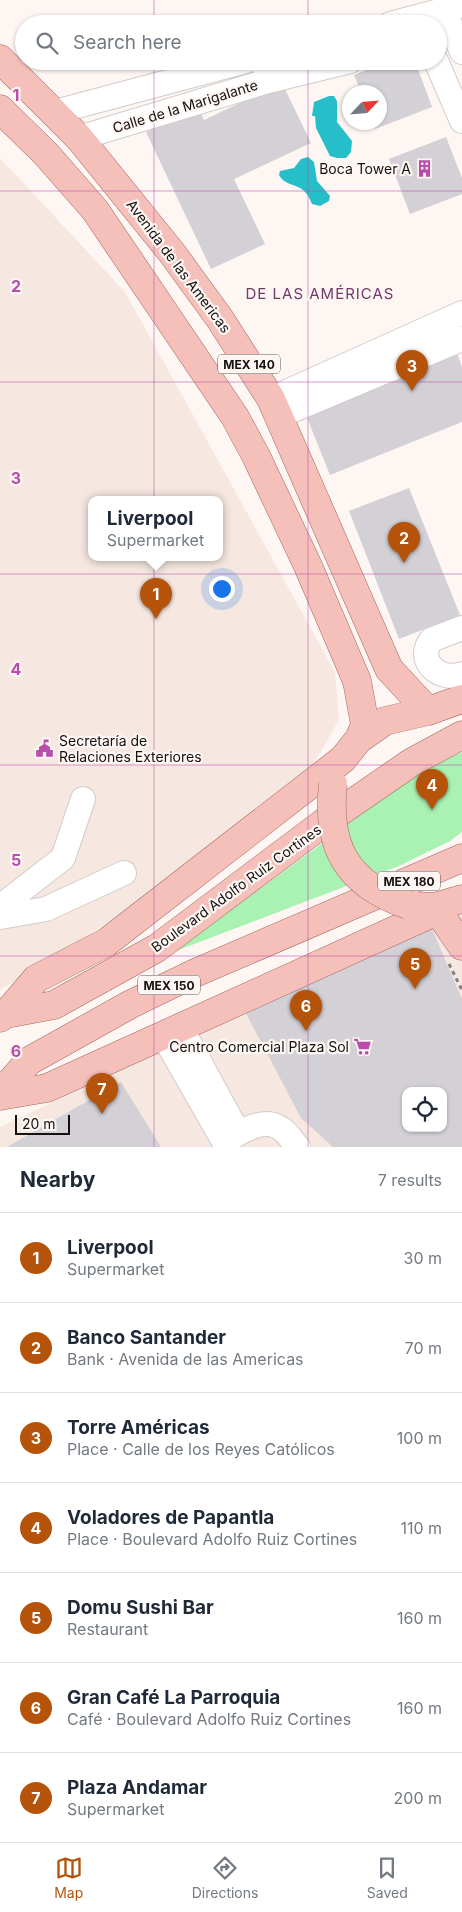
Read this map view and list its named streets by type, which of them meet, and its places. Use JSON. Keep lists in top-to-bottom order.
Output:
{
  "streets": {
    "main road": [
      "Avenida de las Americas",
      "MEX 140",
      "MEX 180",
      "Boulevard Adolfo Ruiz Cortines",
      "MEX 150"
    ],
    "street": ["Calle de la Marigalante"]
  },
  "crossings": [
    ["Calle de la Marigalante", "Avenida de las Americas"],
    ["MEX 180", "MEX 150"]
  ],
  "districts": ["DE LAS AMÉRICAS"],
  "places": {
    "building": ["Boca Tower A"],
    "public building": ["Secretaría de Relaciones Exteriores"],
    "supermarket": ["Centro Comercial Plaza Sol"]
  },
  "scale_bar": "20 m",
  "north": "top right",
  "page": {
    "search": "Search here",
    "pins": [
      "3",
      "2",
      "1",
      "4",
      "5",
      "6",
      "7"
    ],
    "popup": ["Liverpool", "Supermarket"],
    "scale": "20 m",
    "heading": ["Nearby", "7 results"],
    "list": [
      {
        "mark": "1",
        "name": "Liverpool",
        "note": "Supermarket",
        "value": "30 m"
      },
      {
        "mark": "2",
        "name": "Banco Santander",
        "note": "Bank · Avenida de las Americas",
        "value": "70 m"
      },
      {
        "mark": "3",
        "name": "Torre Américas",
        "note": "Place · Calle de los Reyes Católicos",
        "value": "100 m"
      },
      {
        "mark": "4",
        "name": "Voladores de Papantla",
        "note": "Place · Boulevard Adolfo Ruiz Cortines",
        "value": "110 m"
      },
      {
        "mark": "5",
        "name": "Domu Sushi Bar",
        "note": "Restaurant",
        "value": "160 m"
      },
      {
        "mark": "6",
        "name": "Gran Café La Parroquia",
        "note": "Café · Boulevard Adolfo Ruiz Cortines",
        "value": "160 m"
      },
      {
        "mark": "7",
        "name": "Plaza Andamar",
        "note": "Supermarket",
        "value": "200 m"
      }
    ],
    "nav": ["Map", "Directions", "Saved"]
  },
  "grid": {
    "rows": [
      "1",
      "2",
      "3",
      "4",
      "5",
      "6"
    ]
  }
}
